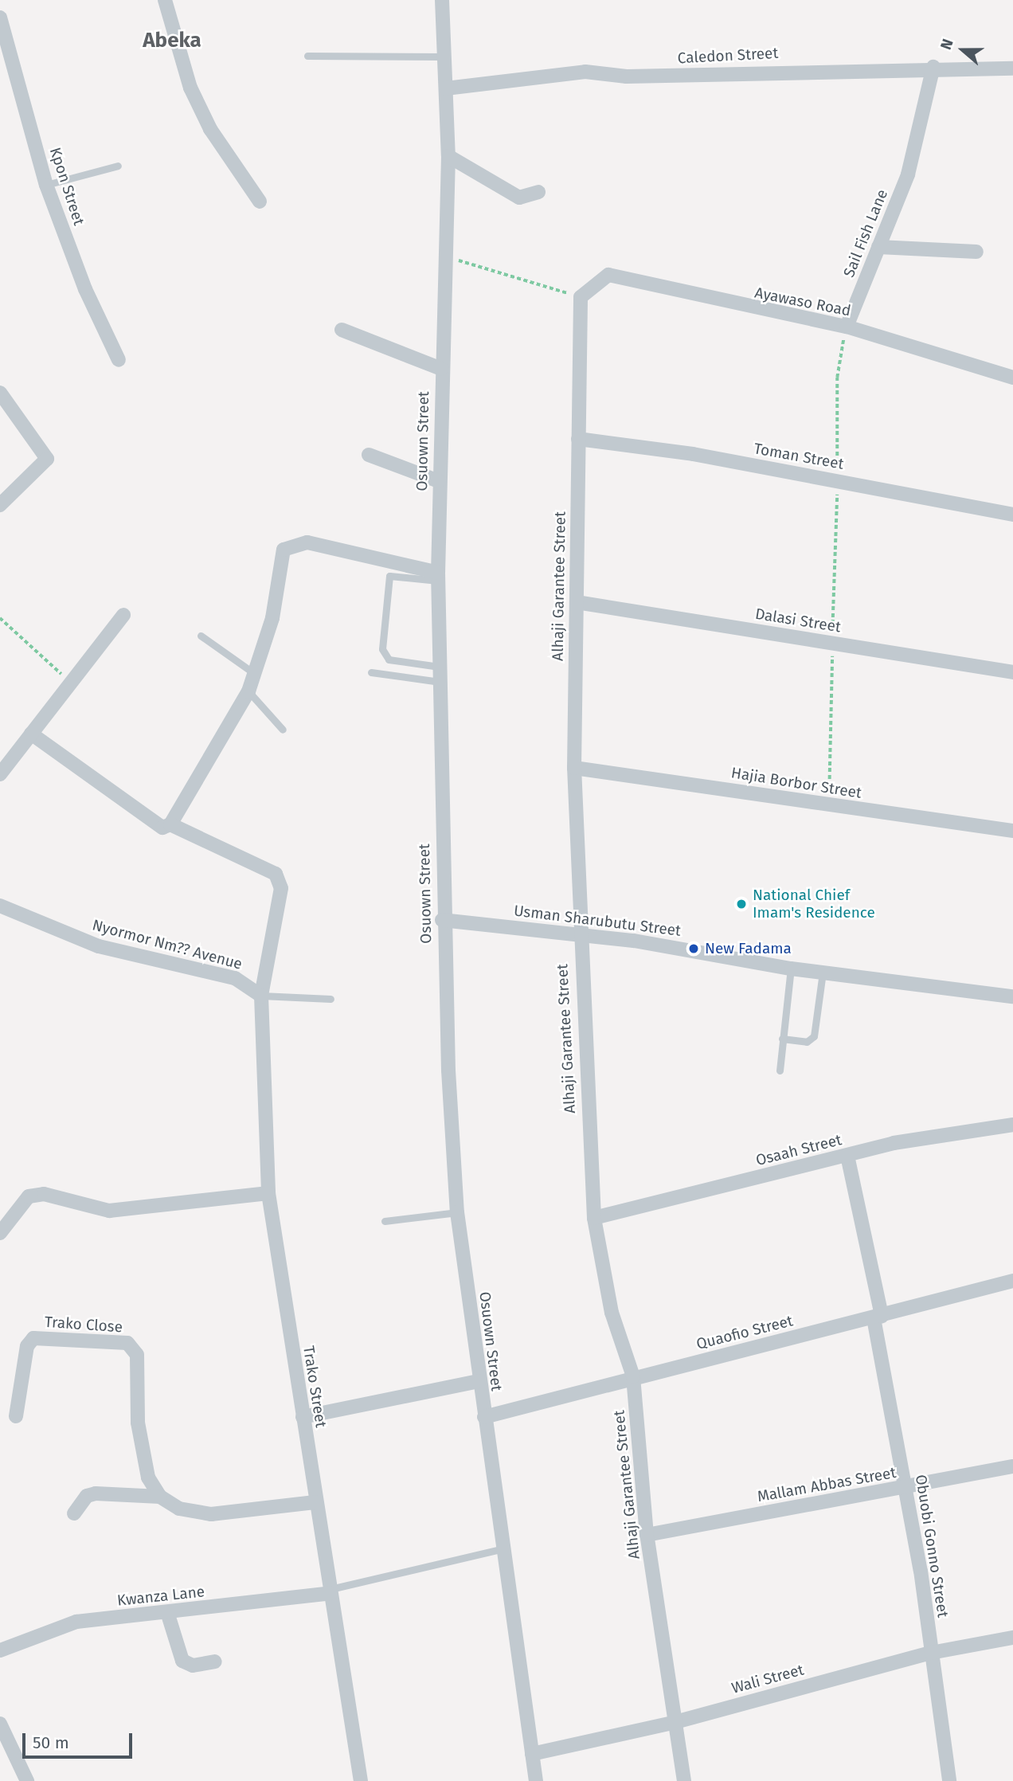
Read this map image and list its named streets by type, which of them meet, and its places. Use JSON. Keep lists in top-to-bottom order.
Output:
{
  "streets": {
    "street": [
      "Caledon Street",
      "Kpon Street",
      "Sail Fish Lane",
      "Ayawaso Road",
      "Osuown Street",
      "Toman Street",
      "Alhaji Garantee Street",
      "Dalasi Street",
      "Hajia Borbor Street",
      "Usman Sharubutu Street",
      "Nyormor Nm?? Avenue",
      "Osaah Street",
      "Trako Close",
      "Quaofio Street",
      "Trako Street",
      "Mallam Abbas Street",
      "Obuobi Gonno Street",
      "Kwanza Lane",
      "Wali Street"
    ]
  },
  "crossings": [
    ["Caledon Street", "Sail Fish Lane"],
    ["Caledon Street", "Osuown Street"],
    ["Sail Fish Lane", "Ayawaso Road"],
    ["Ayawaso Road", "Alhaji Garantee Street"],
    ["Osuown Street", "Usman Sharubutu Street"],
    ["Osuown Street", "Quaofio Street"],
    ["Osuown Street", "Wali Street"],
    ["Toman Street", "Alhaji Garantee Street"],
    ["Alhaji Garantee Street", "Dalasi Street"],
    ["Alhaji Garantee Street", "Hajia Borbor Street"],
    ["Alhaji Garantee Street", "Usman Sharubutu Street"],
    ["Alhaji Garantee Street", "Osaah Street"],
    ["Alhaji Garantee Street", "Quaofio Street"],
    ["Alhaji Garantee Street", "Mallam Abbas Street"],
    ["Alhaji Garantee Street", "Wali Street"],
    ["Nyormor Nm?? Avenue", "Trako Street"],
    ["Osaah Street", "Obuobi Gonno Street"],
    ["Quaofio Street", "Obuobi Gonno Street"],
    ["Trako Street", "Kwanza Lane"],
    ["Mallam Abbas Street", "Obuobi Gonno Street"],
    ["Obuobi Gonno Street", "Wali Street"]
  ],
  "districts": ["Abeka"],
  "places": ["National Chief Imam's Residence", "New Fadama"],
  "scale_bar": "50 m",
  "north": "left"
}
